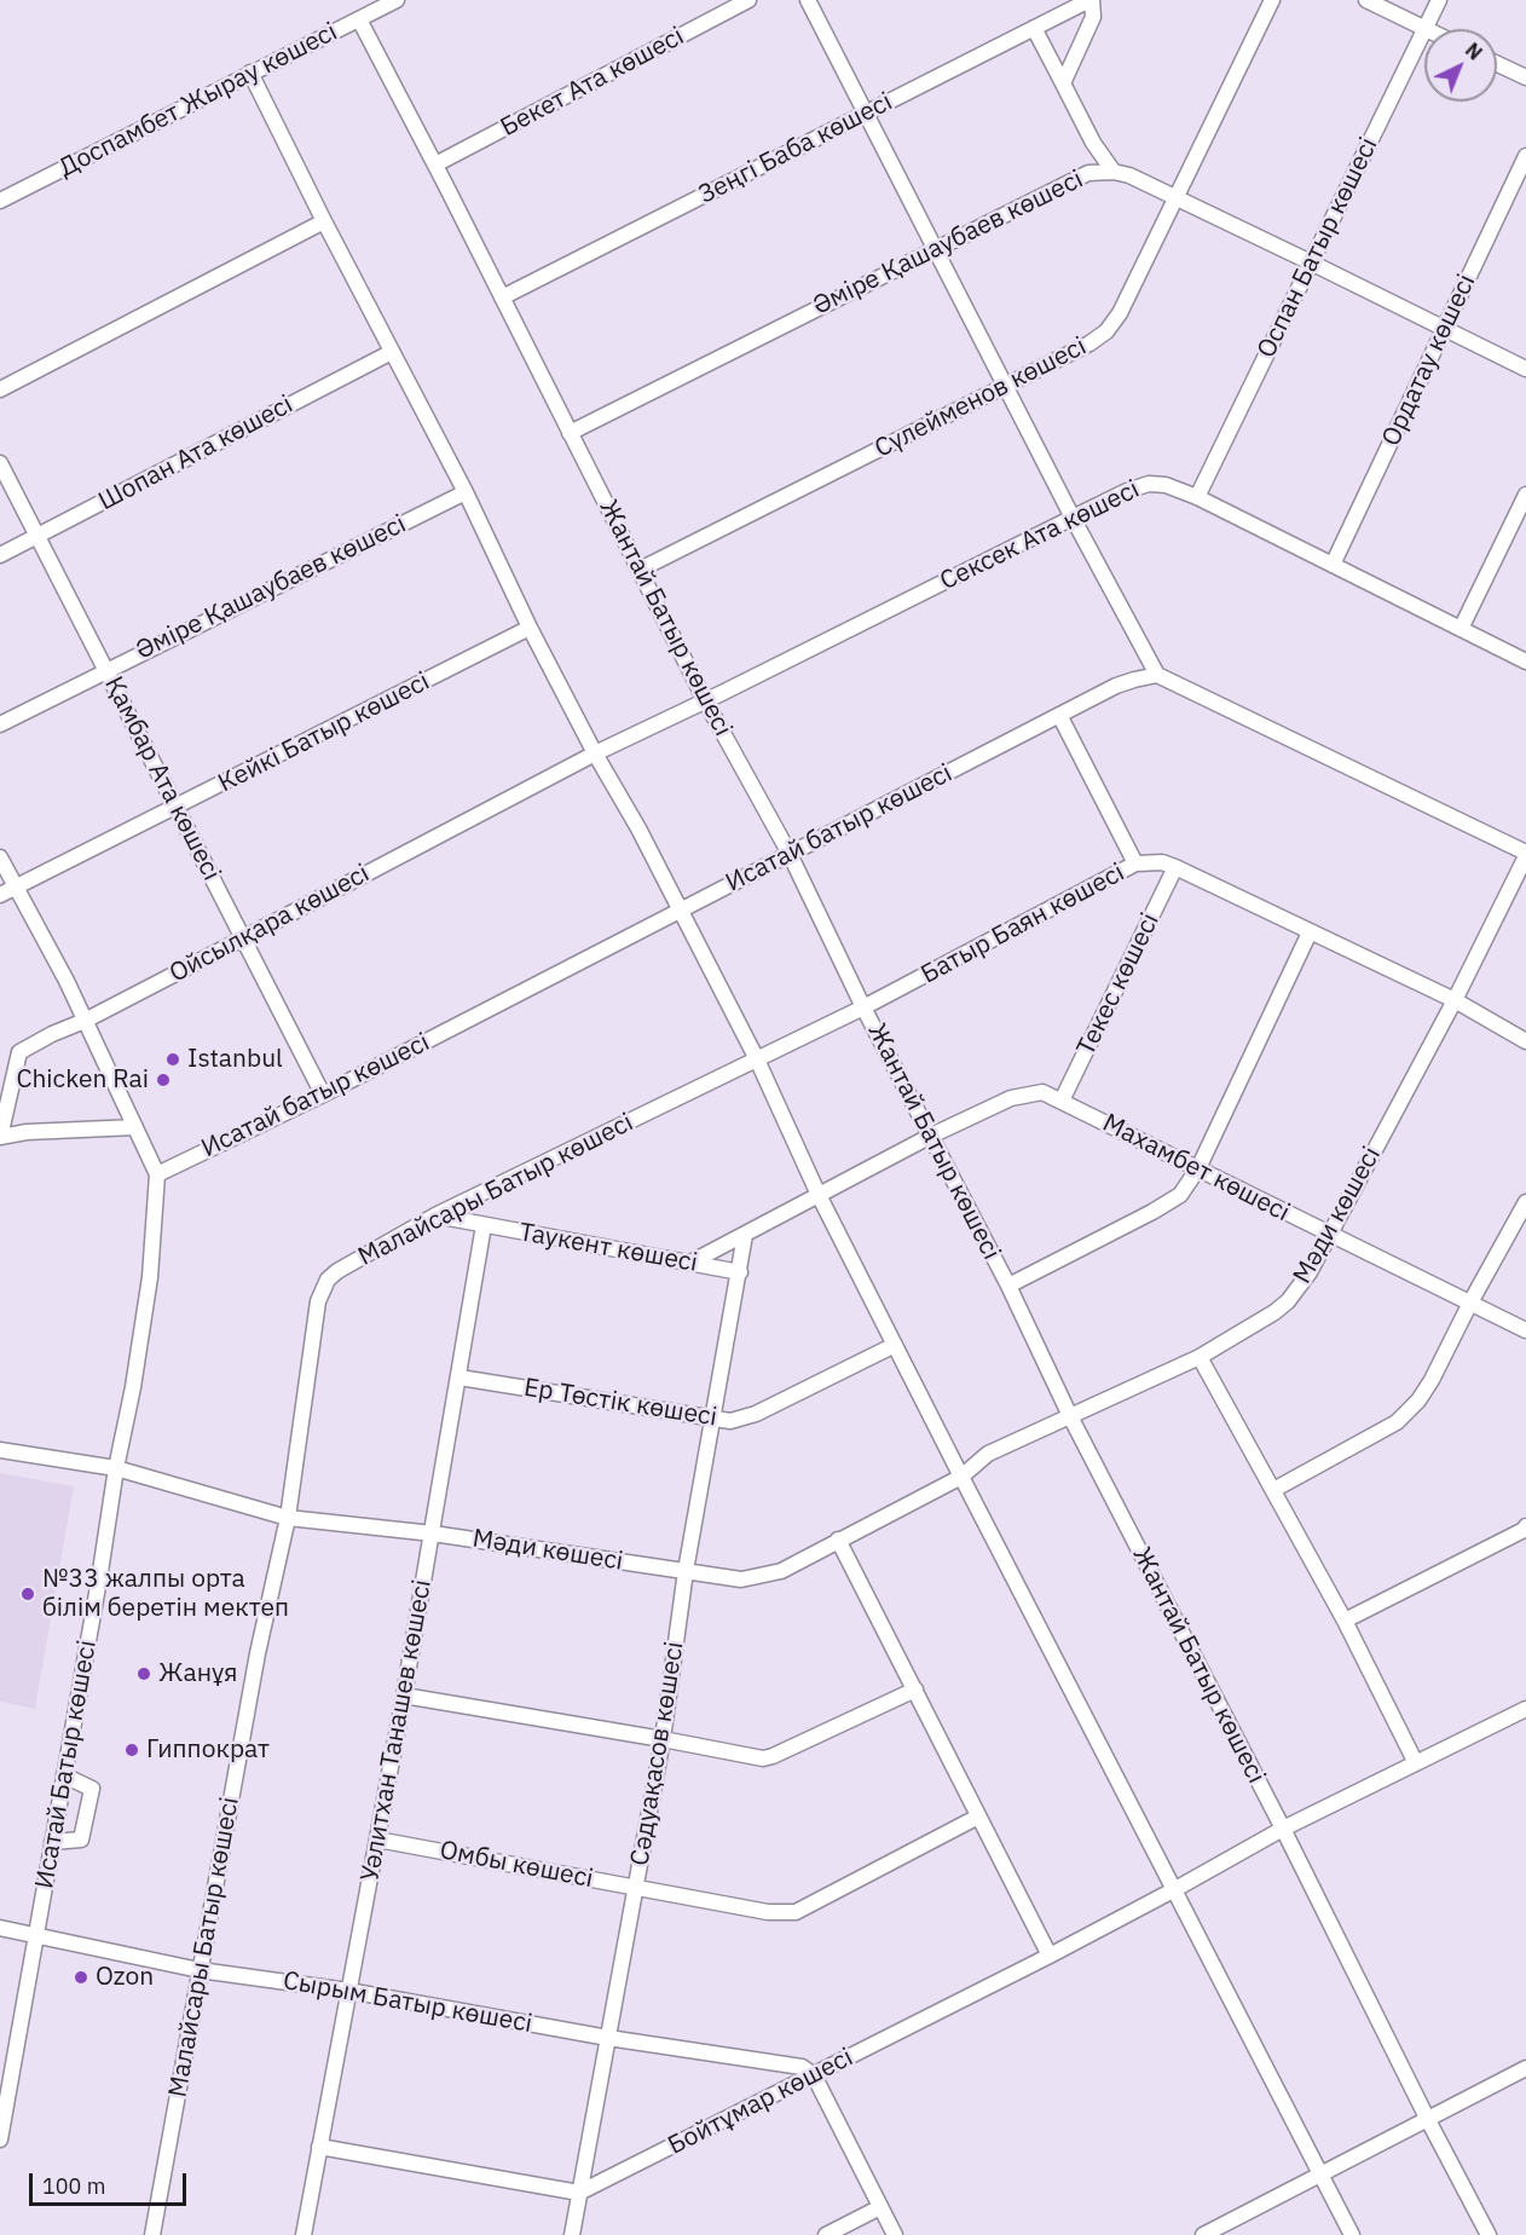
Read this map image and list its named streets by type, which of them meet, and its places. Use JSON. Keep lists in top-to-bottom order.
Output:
{
  "streets": {
    "street": [
      "Бекет Ата көшесі",
      "Доспамбет Жырау көшесі",
      "Зеңгі Баба көшесі",
      "Әміре Қашаубаев көшесі",
      "Оспан Батыр көшесі",
      "Ордатау көшесі",
      "Сүлейменов көшесі",
      "Шопан Ата көшесі",
      "Сексек Ата көшесі",
      "Жантай Батыр көшесі",
      "Кейкі Батыр көшесі",
      "Қамбар Ата көшесі",
      "Исатай батыр көшесі",
      "Ойсылқара көшесі",
      "Батыр Баян көшесі",
      "Текес көшесі",
      "Махамбет көшесі",
      "Малайсары Батыр көшесі",
      "Мәди көшесі",
      "Таукент көшесі",
      "Ер Төстік көшесі",
      "Уәлитхан Танашев көшесі",
      "Сәдуақасов көшесі",
      "Исатай Батыр көшесі",
      "Омбы көшесі",
      "Сырым Батыр көшесі",
      "Бойтұмар көшесі"
    ]
  },
  "crossings": [
    ["Бекет Ата көшесі", "Жантай Батыр көшесі"],
    ["Доспамбет Жырау көшесі", "Жантай Батыр көшесі"],
    ["Зеңгі Баба көшесі", "Жантай Батыр көшесі"],
    ["Әміре Қашаубаев көшесі", "Оспан Батыр көшесі"],
    ["Әміре Қашаубаев көшесі", "Ордатау көшесі"],
    ["Әміре Қашаубаев көшесі", "Сүлейменов көшесі"],
    ["Әміре Қашаубаев көшесі", "Жантай Батыр көшесі"],
    ["Әміре Қашаубаев көшесі", "Қамбар Ата көшесі"],
    ["Оспан Батыр көшесі", "Сексек Ата көшесі"],
    ["Ордатау көшесі", "Сексек Ата көшесі"],
    ["Сүлейменов көшесі", "Жантай Батыр көшесі"],
    ["Шопан Ата көшесі", "Қамбар Ата көшесі"],
    ["Сексек Ата көшесі", "Жантай Батыр көшесі"],
    ["Сексек Ата көшесі", "Ойсылқара көшесі"],
    ["Жантай Батыр көшесі", "Исатай батыр көшесі"],
    ["Жантай Батыр көшесі", "Батыр Баян көшесі"],
    ["Жантай Батыр көшесі", "Махамбет көшесі"],
    ["Жантай Батыр көшесі", "Мәди көшесі"],
    ["Жантай Батыр көшесі", "Бойтұмар көшесі"],
    ["Кейкі Батыр көшесі", "Қамбар Ата көшесі"],
    ["Қамбар Ата көшесі", "Исатай батыр көшесі"],
    ["Қамбар Ата көшесі", "Ойсылқара көшесі"],
    ["Исатай батыр көшесі", "Исатай Батыр көшесі"],
    ["Батыр Баян көшесі", "Текес көшесі"],
    ["Батыр Баян көшесі", "Малайсары Батыр көшесі"],
    ["Батыр Баян көшесі", "Мәди көшесі"],
    ["Текес көшесі", "Махамбет көшесі"],
    ["Махамбет көшесі", "Мәди көшесі"],
    ["Махамбет көшесі", "Таукент көшесі"],
    ["Махамбет көшесі", "Сәдуақасов көшесі"],
    ["Малайсары Батыр көшесі", "Мәди көшесі"],
    ["Малайсары Батыр көшесі", "Таукент көшесі"],
    ["Малайсары Батыр көшесі", "Сырым Батыр көшесі"],
    ["Мәди көшесі", "Уәлитхан Танашев көшесі"],
    ["Мәди көшесі", "Сәдуақасов көшесі"],
    ["Мәди көшесі", "Исатай Батыр көшесі"],
    ["Таукент көшесі", "Уәлитхан Танашев көшесі"],
    ["Таукент көшесі", "Сәдуақасов көшесі"],
    ["Ер Төстік көшесі", "Уәлитхан Танашев көшесі"],
    ["Ер Төстік көшесі", "Сәдуақасов көшесі"],
    ["Уәлитхан Танашев көшесі", "Омбы көшесі"],
    ["Уәлитхан Танашев көшесі", "Сырым Батыр көшесі"],
    ["Сәдуақасов көшесі", "Омбы көшесі"],
    ["Сәдуақасов көшесі", "Сырым Батыр көшесі"],
    ["Сәдуақасов көшесі", "Бойтұмар көшесі"],
    ["Исатай Батыр көшесі", "Сырым Батыр көшесі"],
    ["Сырым Батыр көшесі", "Бойтұмар көшесі"]
  ],
  "places": [
    "Istanbul",
    "Chicken Rai",
    "№33 жалпы орта білім беретін мектеп",
    "Жанұя",
    "Гиппократ",
    "Ozon"
  ],
  "scale_bar": "100 m",
  "north": "top right"
}
